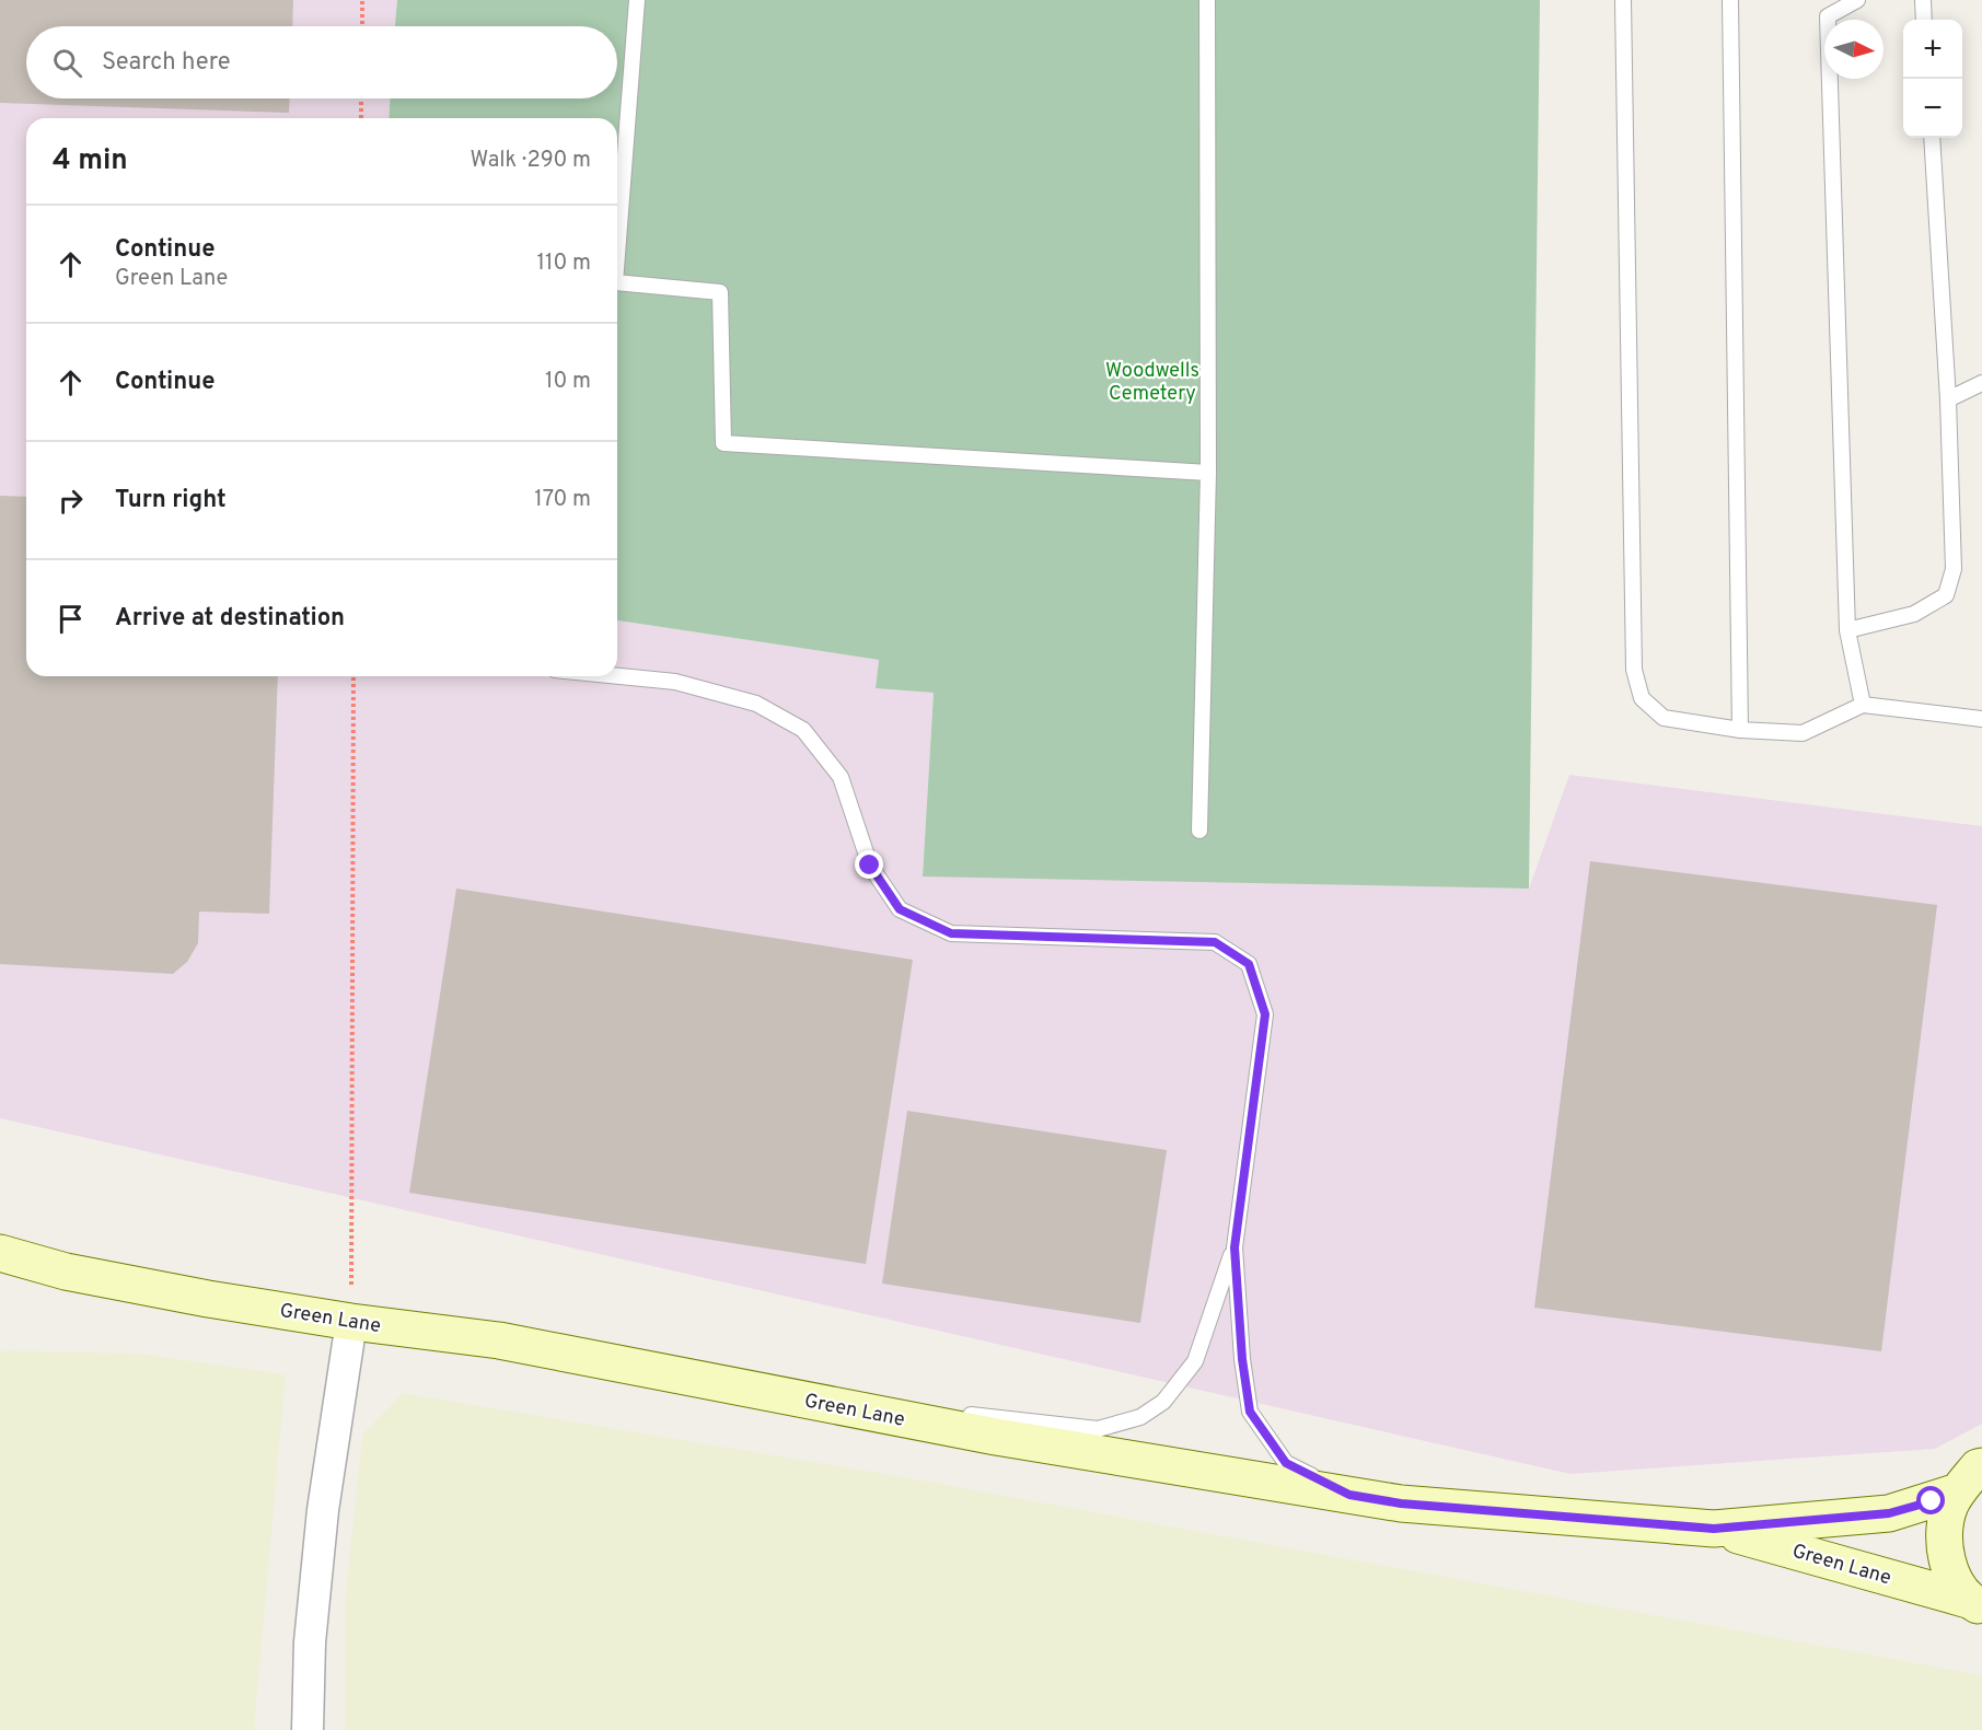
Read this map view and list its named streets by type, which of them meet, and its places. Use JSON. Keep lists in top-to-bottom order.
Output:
{
  "streets": {
    "street": ["Green Lane"]
  },
  "parks": ["Woodwells Cemetery"],
  "north": "right",
  "page": {
    "map_buttons": ["+", "−"],
    "search": "Search here",
    "heading": ["4 min", "Walk · 290 m"],
    "list": [
      ["Continue", "Green Lane", "110 m"],
      ["Continue", "10 m"],
      ["Turn right", "170 m"],
      "Arrive at destination"
    ]
  }
}
